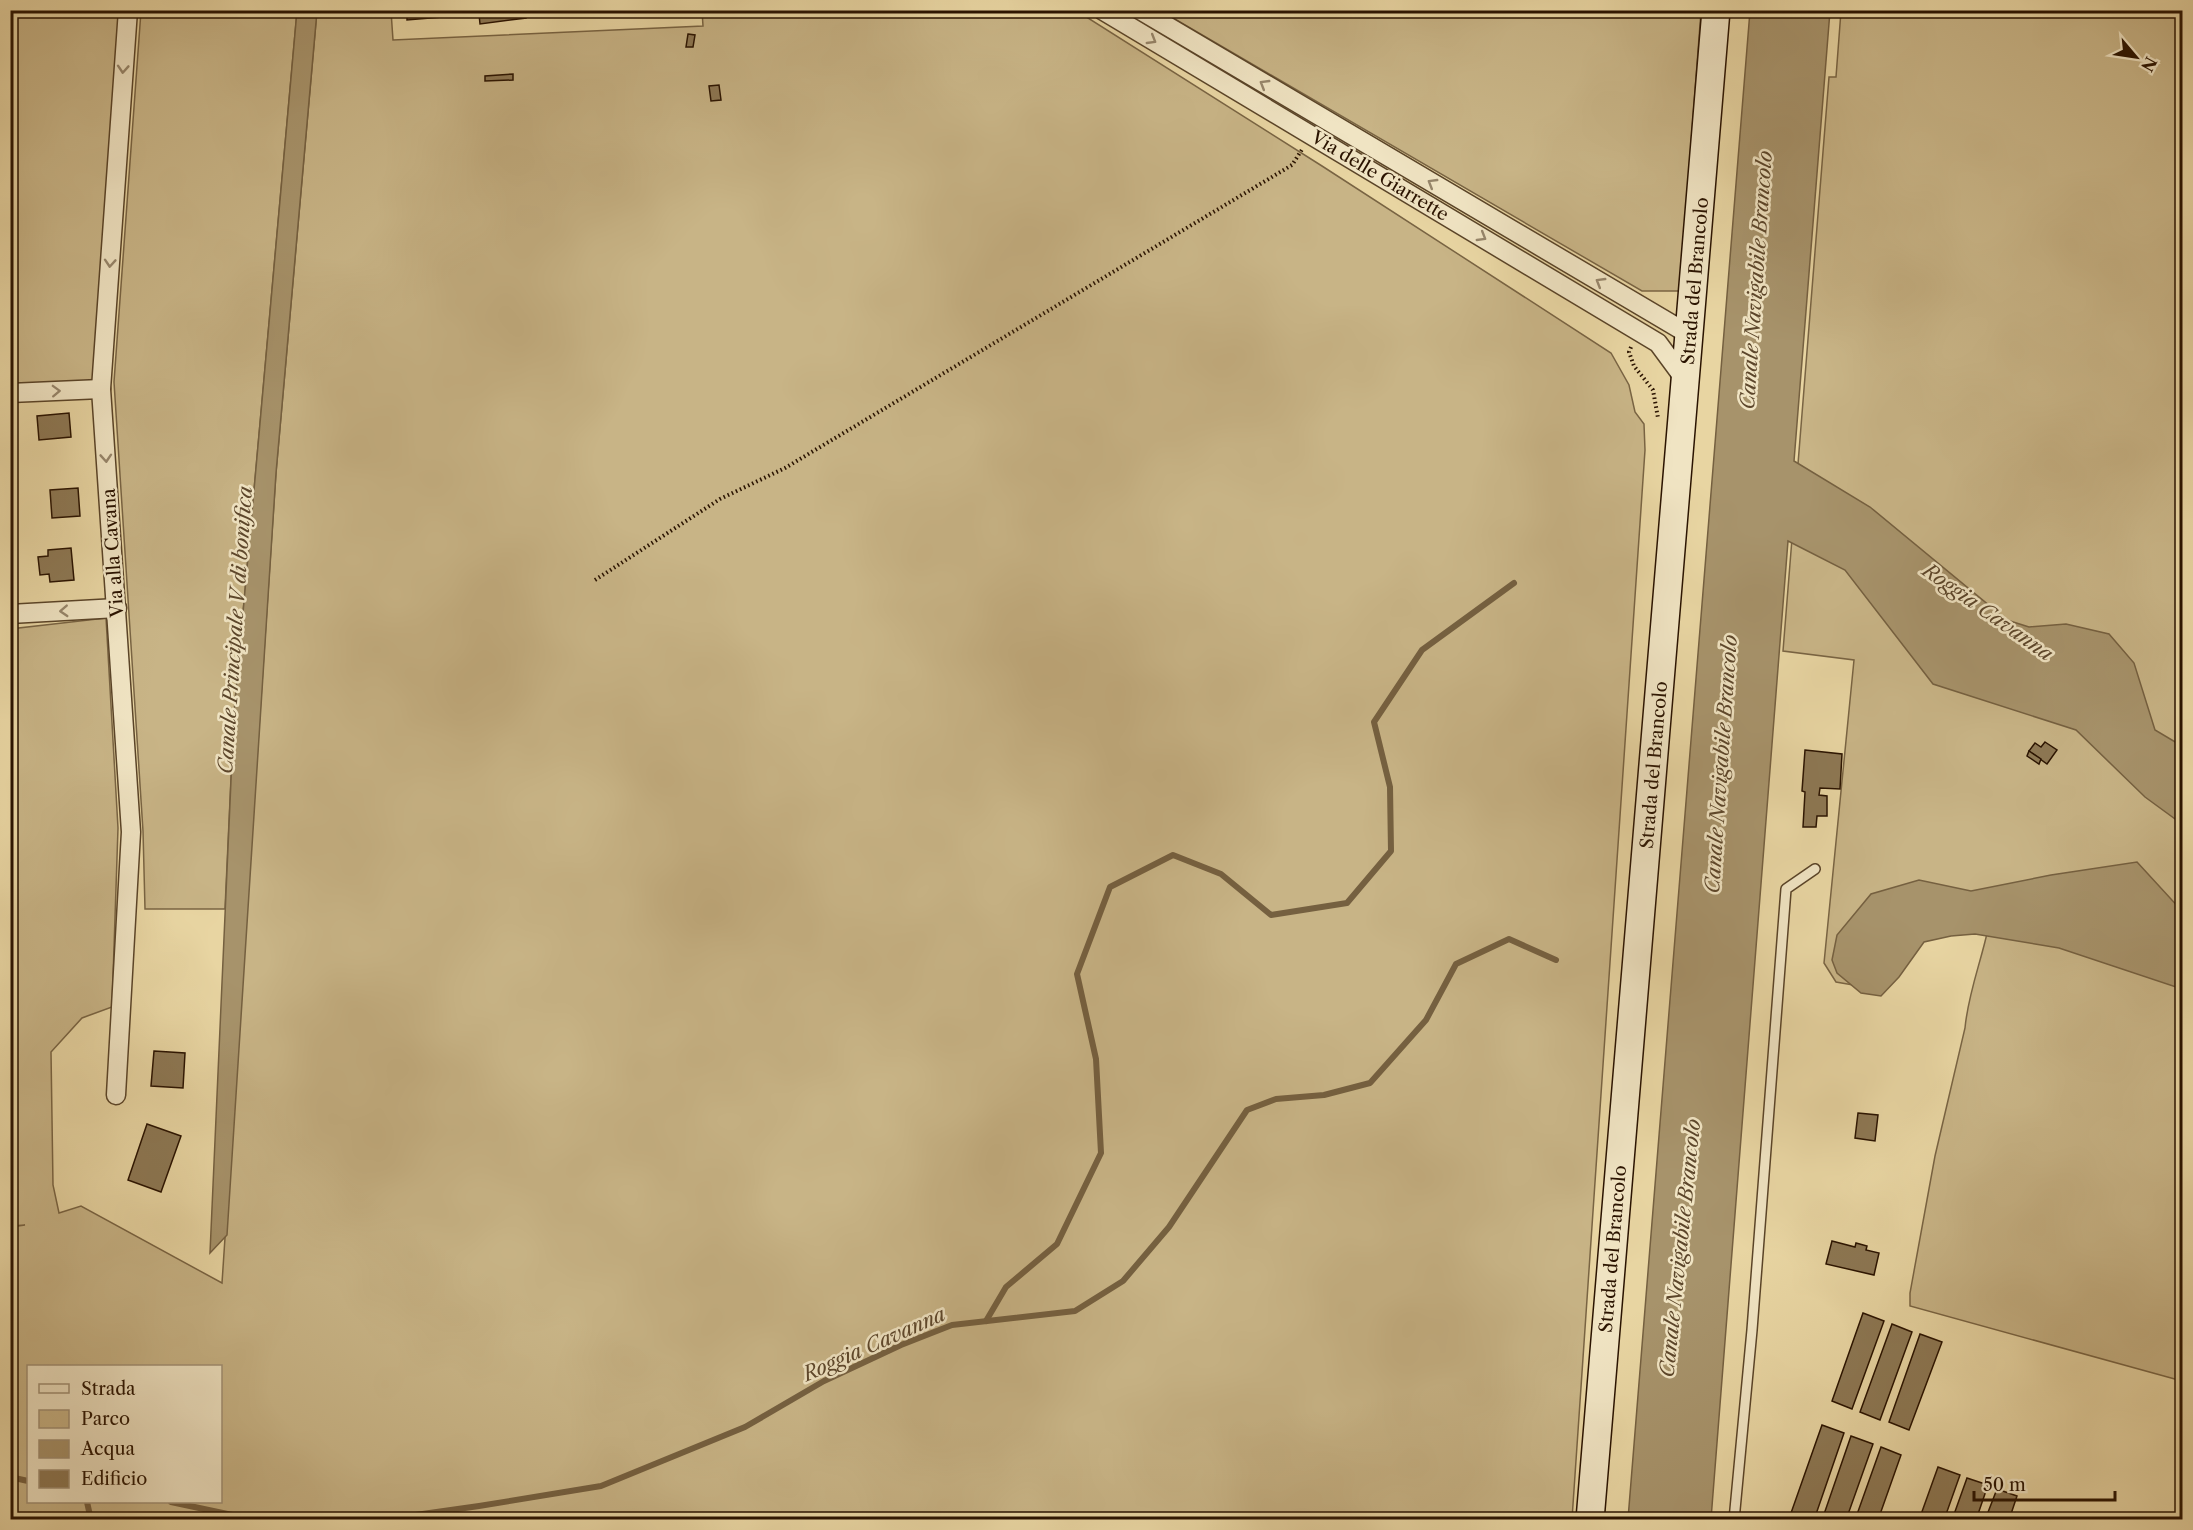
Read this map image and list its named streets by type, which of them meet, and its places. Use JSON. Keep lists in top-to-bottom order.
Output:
{
  "streets": {
    "street": ["Via delle Giarrette", "Strada del Brancolo", "Via alla Cavana"]
  },
  "crossings": [
    ["Via delle Giarrette", "Strada del Brancolo"]
  ],
  "one_way": ["Via alla Cavana"],
  "water": ["Canale Navigabile Brancolo", "Roggia Cavanna", "Canale Principale V di bonifica"],
  "legend": [
    "Strada",
    "Parco",
    "Acqua",
    "Edificio"
  ],
  "scale_bar": "50 m",
  "north": "bottom right"
}
